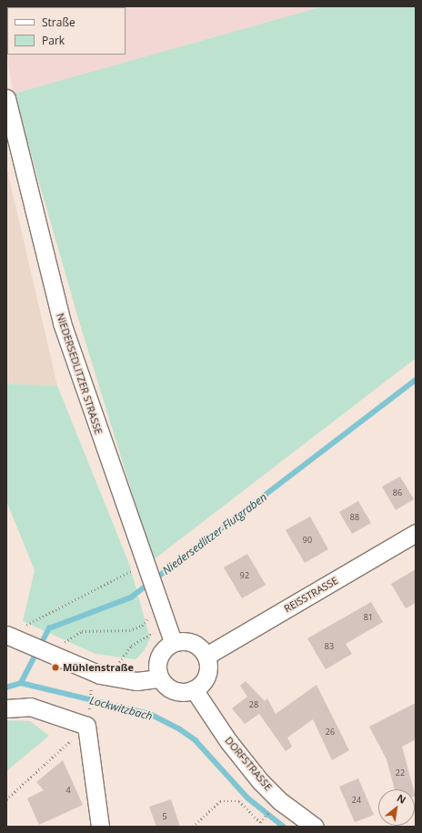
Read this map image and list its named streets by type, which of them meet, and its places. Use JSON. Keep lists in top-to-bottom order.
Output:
{
  "streets": {
    "street": ["NIEDERSEDLITZER STRASSE", "REISSTRASSE", "DORFSTRASSE"]
  },
  "crossings": [
    ["NIEDERSEDLITZER STRASSE", "REISSTRASSE"],
    ["NIEDERSEDLITZER STRASSE", "DORFSTRASSE"],
    ["REISSTRASSE", "DORFSTRASSE"]
  ],
  "water": ["Niedersedlitzer Flutgraben", "Lockwitzbach"],
  "places": ["Mühlenstraße"],
  "house_numbers": [
    "86",
    "88",
    "90",
    "92",
    "81",
    "83",
    "28",
    "26",
    "22",
    "4",
    "24",
    "5"
  ],
  "legend": ["Straße", "Park"],
  "north": "top right"
}
